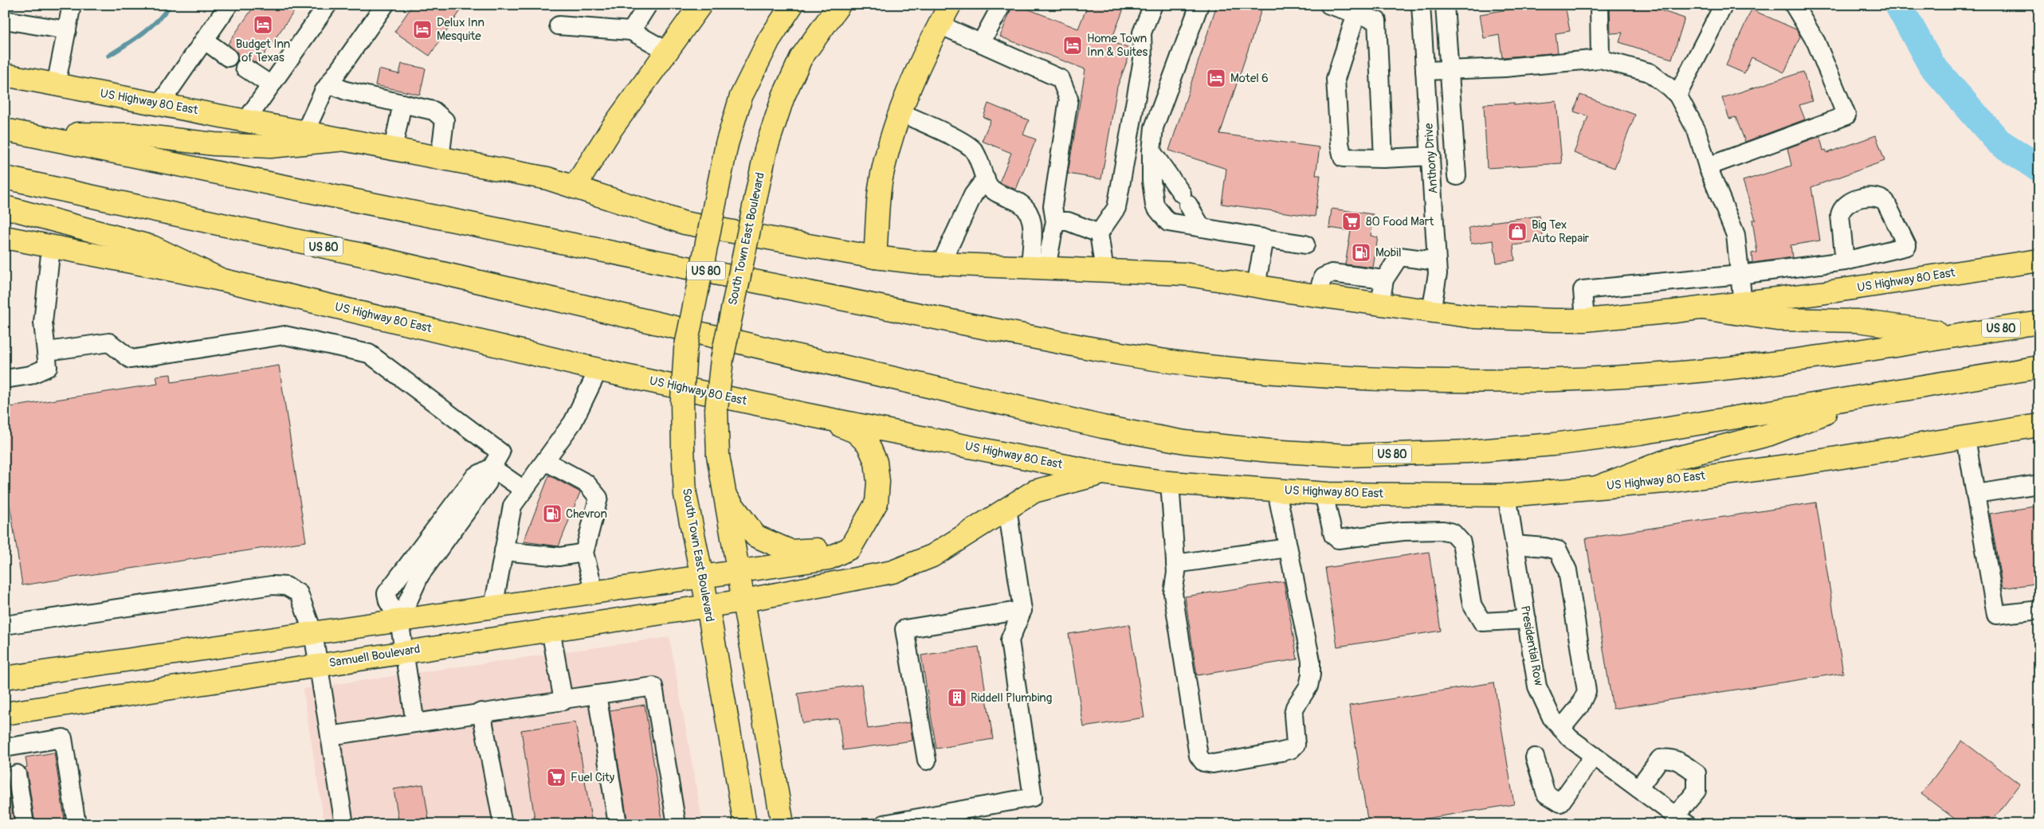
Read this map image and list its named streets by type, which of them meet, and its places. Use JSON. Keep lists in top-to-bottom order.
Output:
{
  "streets": {
    "main road": [
      "US Highway 80 East",
      "South Town East Boulevard",
      "US 80",
      "Samuell Boulevard"
    ],
    "street": ["Anthony Drive", "Presidential Row"]
  },
  "crossings": [
    ["US Highway 80 East", "Anthony Drive"],
    ["US Highway 80 East", "Presidential Row"],
    ["US Highway 80 East", "Samuell Boulevard"],
    ["South Town East Boulevard", "Samuell Boulevard"]
  ],
  "places": {
    "hotel": [
      "Budget Inn of Texas",
      "Delux Inn Mesquite",
      "Home Town Inn & Suites",
      "Motel 6"
    ],
    "supermarket": ["80 Food Mart", "Fuel City"],
    "shop": ["Big Tex Auto Repair"],
    "fuel station": ["Mobil", "Chevron"],
    "building": ["Riddell Plumbing"]
  }
}
